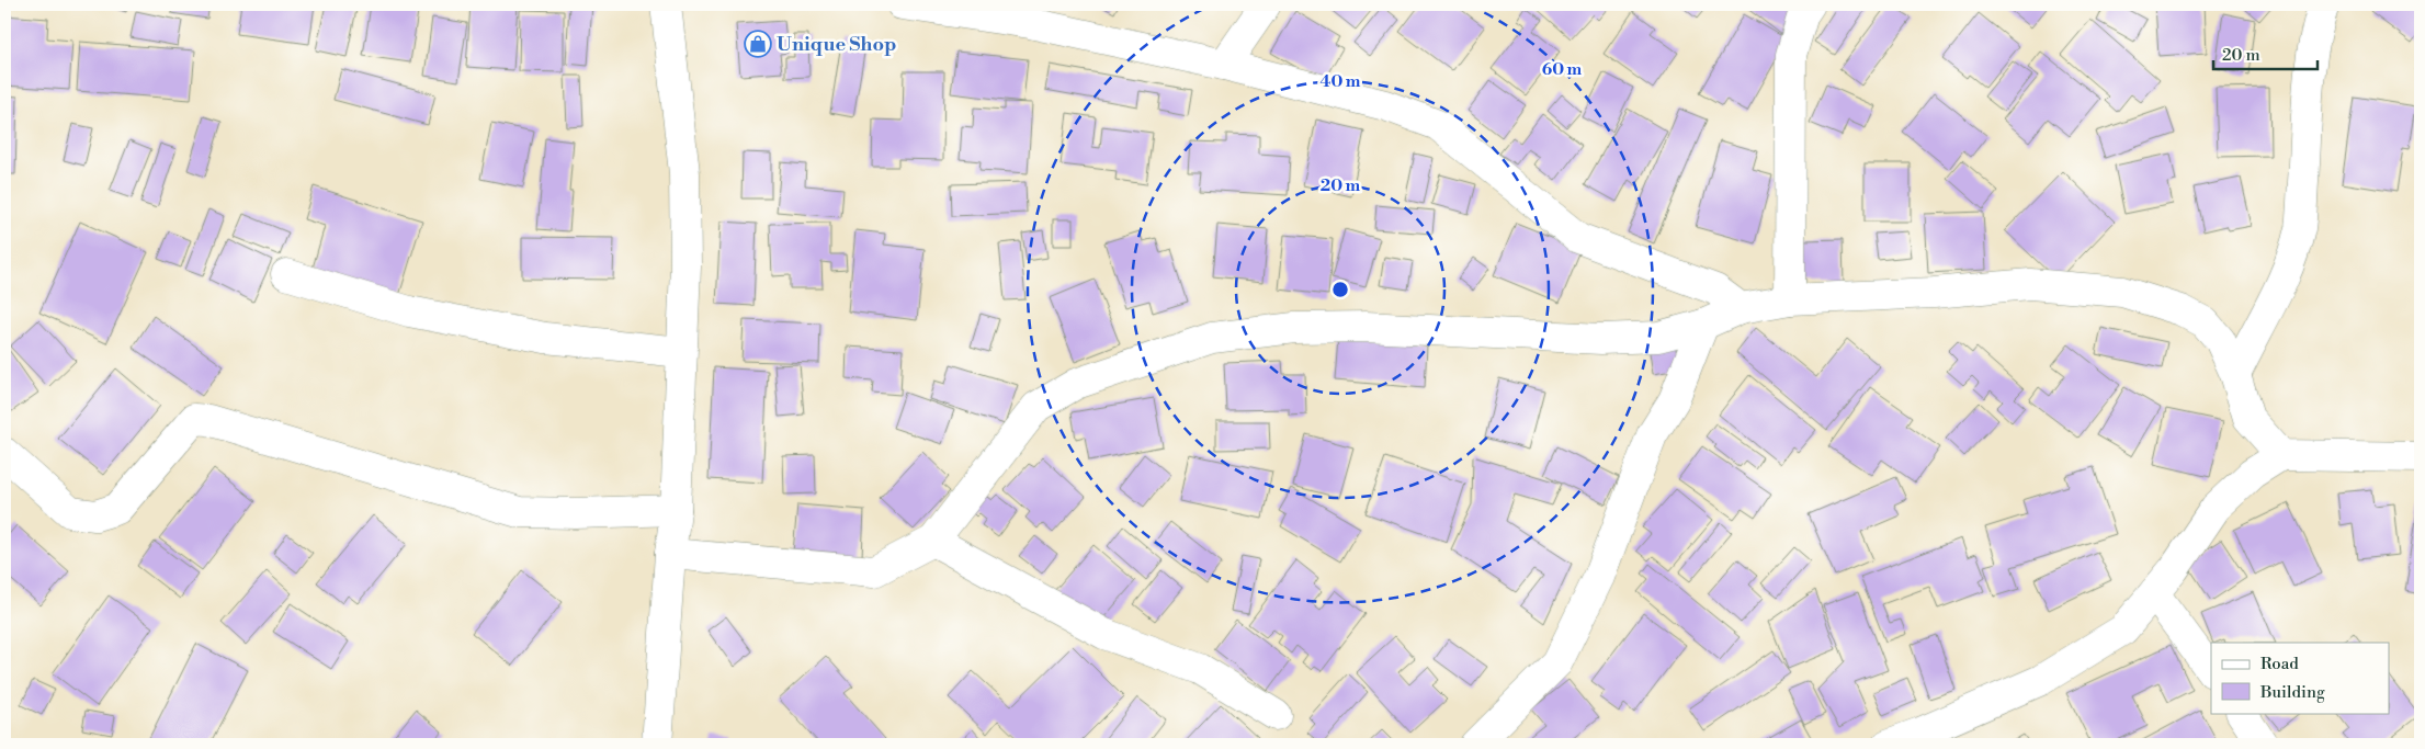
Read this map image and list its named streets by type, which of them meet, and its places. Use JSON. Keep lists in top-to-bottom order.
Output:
{
  "places": {
    "shop": ["Unique Shop"]
  },
  "legend": ["Road", "Building"],
  "scale_bar": "20 m",
  "rings": ["60 m", "40 m", "20 m"]
}
